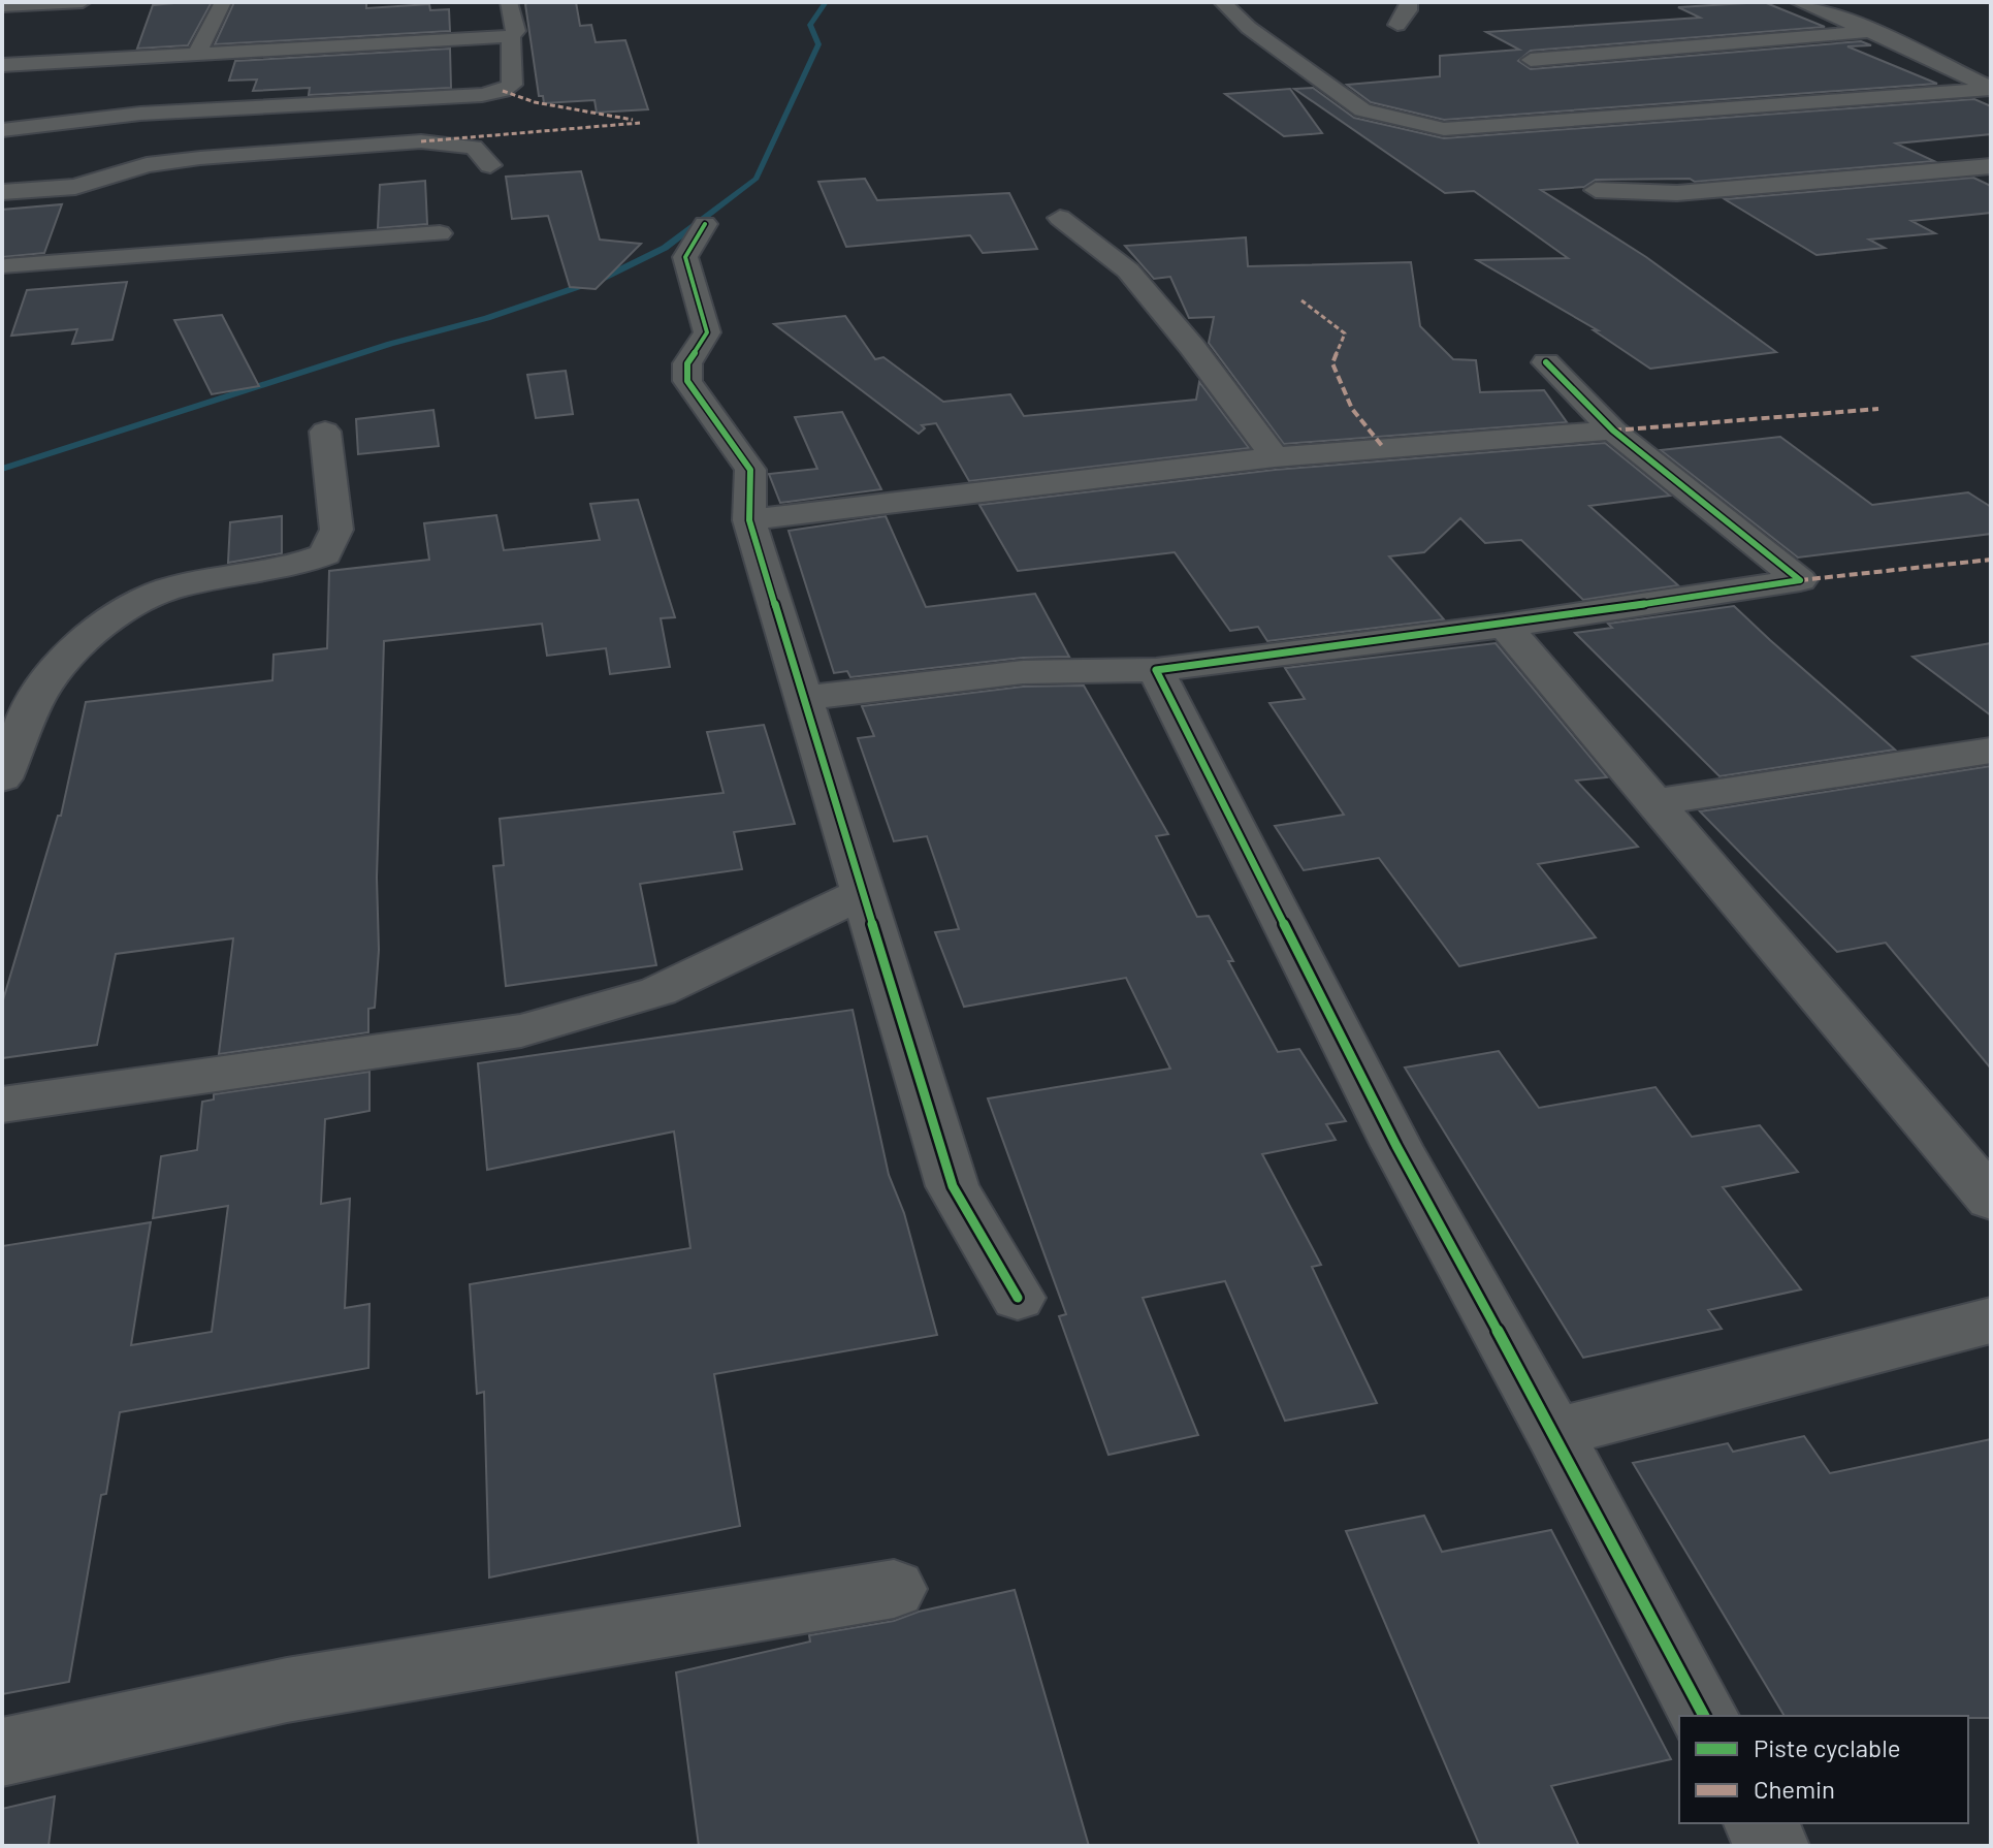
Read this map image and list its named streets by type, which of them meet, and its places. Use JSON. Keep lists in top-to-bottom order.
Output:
{
  "legend": ["Piste cyclable", "Chemin"]
}
